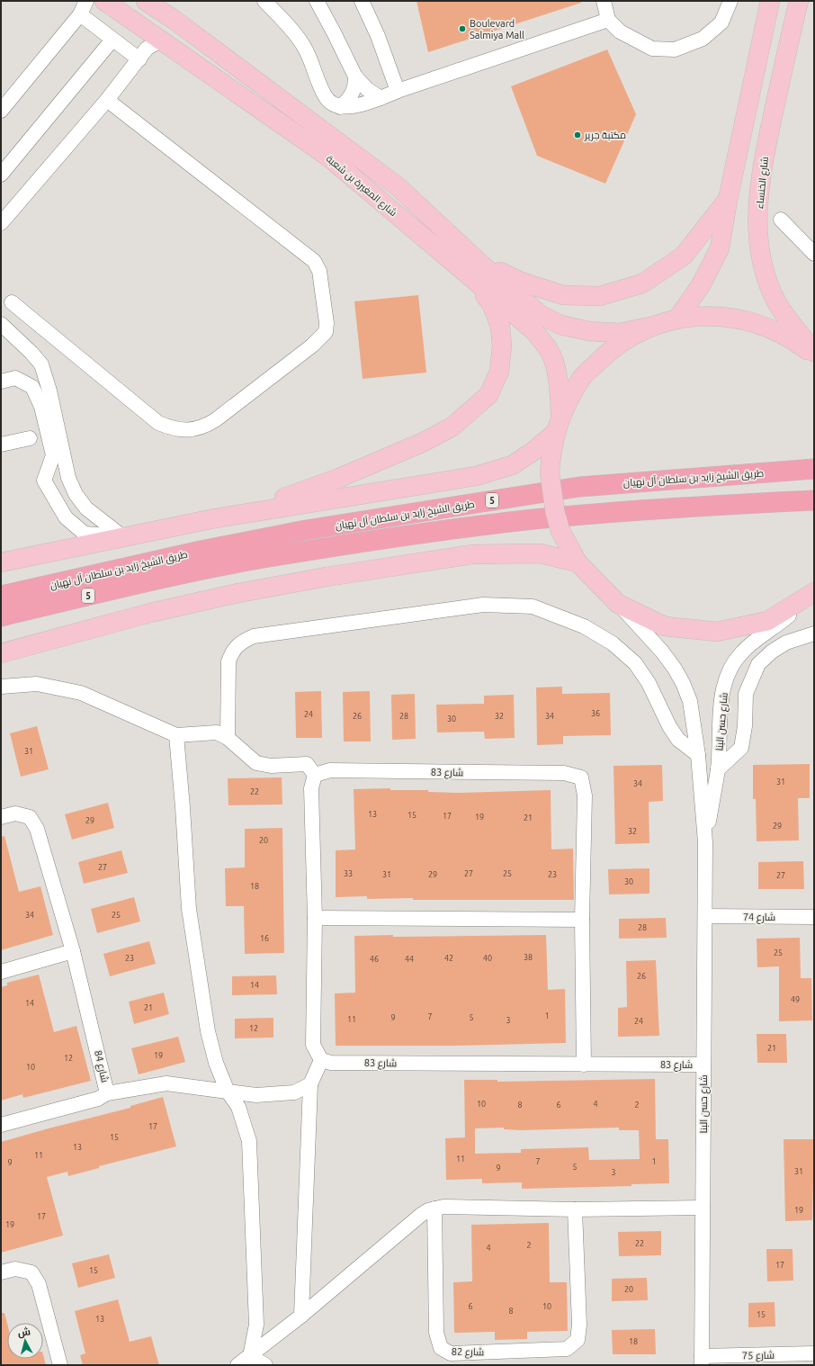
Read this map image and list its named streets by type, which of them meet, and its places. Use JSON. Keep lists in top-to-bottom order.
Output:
{
  "streets": {
    "highway": ["طريق الشيخ زايد بن سلطان آل نهيان", "5"],
    "main road": ["شارع الخنساء", "شارع المغيرة بن شعبة"],
    "street": [
      "شارع حسن البنا",
      "شارع 83",
      "شارع 74",
      "شارع 84",
      "شارع 82",
      "شارع 75"
    ]
  },
  "crossings": [
    ["شارع حسن البنا", "شارع 83"],
    ["شارع حسن البنا", "شارع 74"],
    ["شارع حسن البنا", "شارع 75"]
  ],
  "places": ["Boulevard Salmiya Mall", "مكتبة جرير"],
  "house_numbers": [
    "36",
    "24",
    "26",
    "28",
    "32",
    "34",
    "30",
    "31",
    "31",
    "34",
    "22",
    "13",
    "15",
    "17",
    "19",
    "21",
    "29",
    "29",
    "32",
    "20",
    "27",
    "33",
    "27",
    "25",
    "31",
    "29",
    "23",
    "27",
    "30",
    "18",
    "34",
    "25",
    "28",
    "16",
    "25",
    "38",
    "23",
    "42",
    "40",
    "46",
    "44",
    "26",
    "14",
    "49",
    "14",
    "21",
    "1",
    "7",
    "9",
    "5",
    "11",
    "3",
    "24",
    "12",
    "21",
    "19",
    "12",
    "10",
    "10",
    "4",
    "8",
    "6",
    "2",
    "17",
    "15",
    "13",
    "11",
    "11",
    "7",
    "1",
    "9",
    "5",
    "9",
    "31",
    "3",
    "19",
    "17",
    "19",
    "22",
    "2",
    "4",
    "17",
    "15",
    "20",
    "6",
    "10",
    "8",
    "15",
    "13",
    "18"
  ],
  "north": "top"
}
